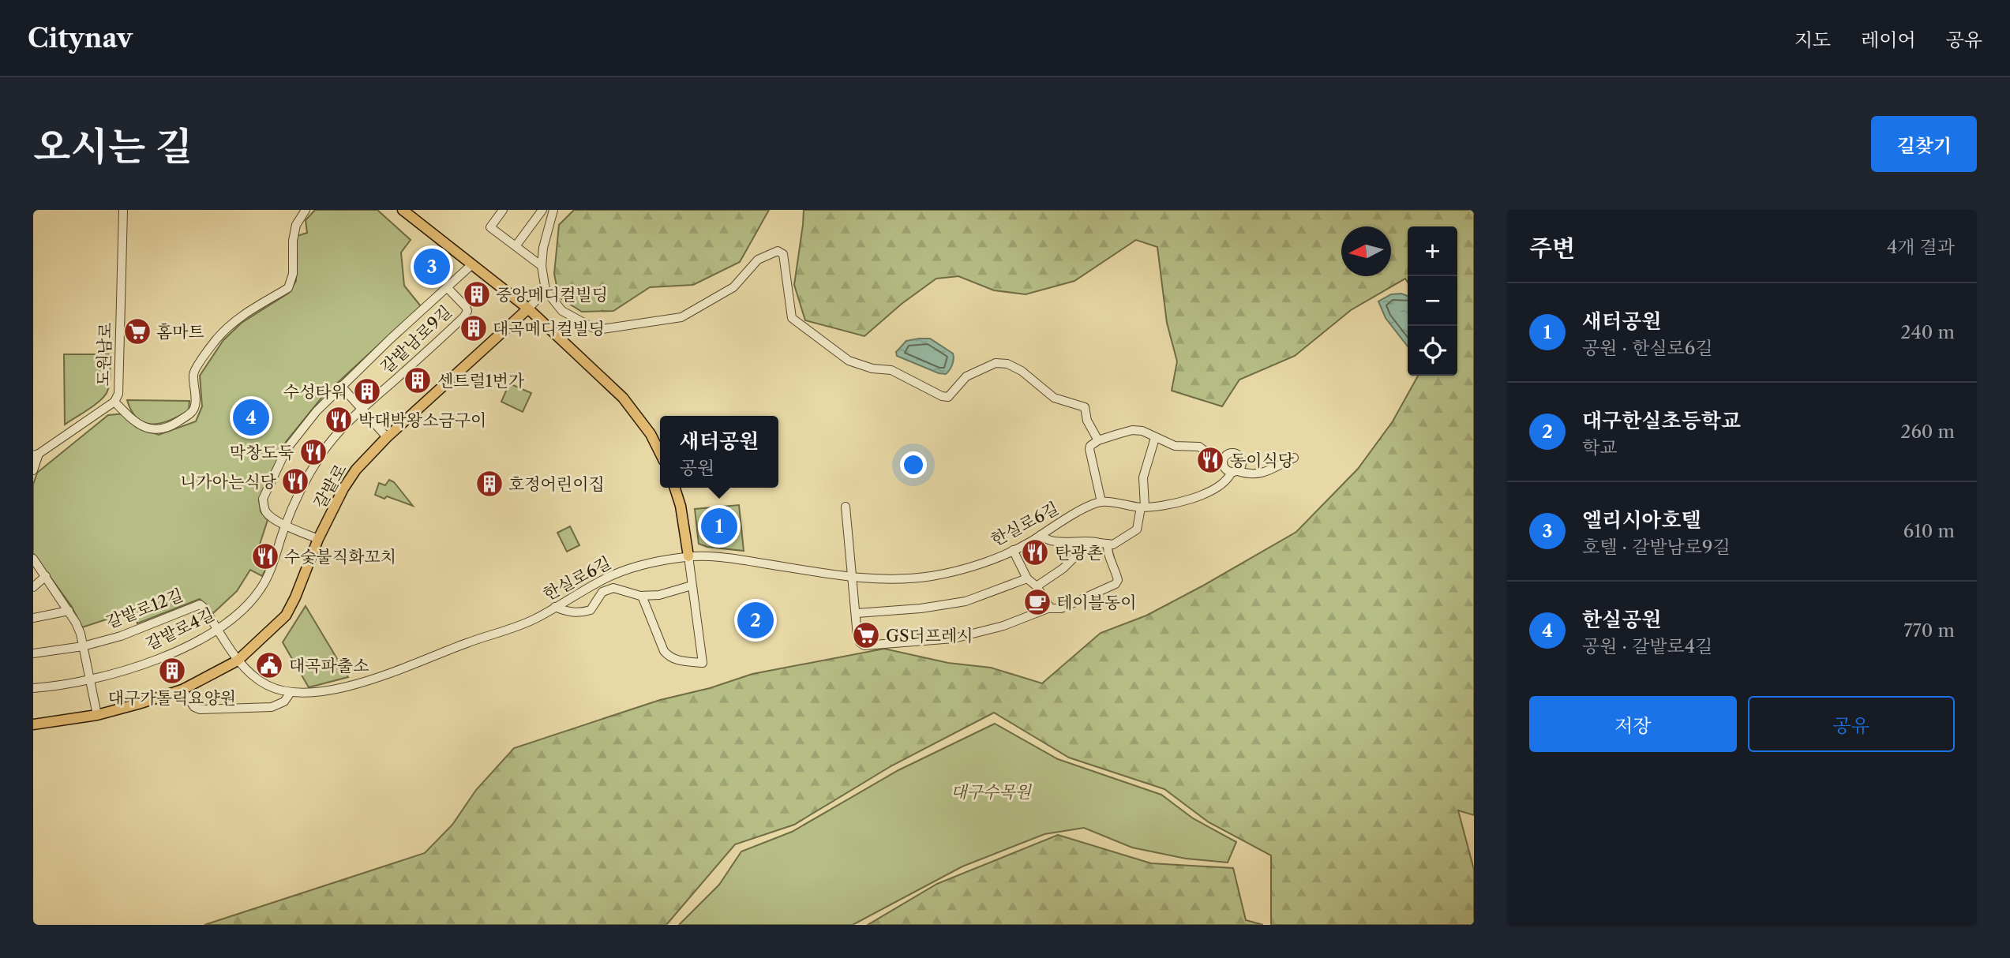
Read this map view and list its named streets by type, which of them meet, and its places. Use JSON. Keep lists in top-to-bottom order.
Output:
{
  "streets": {
    "main road": ["갈밭로"],
    "street": [
      "갈밭남로9길",
      "도원남로",
      "한실로6길",
      "갈밭로12길",
      "갈밭로4길"
    ]
  },
  "crossings": [
    ["갈밭남로9길", "갈밭로4길"],
    ["갈밭로", "한실로6길"],
    ["갈밭로", "갈밭로12길"],
    ["한실로6길", "갈밭로12길"],
    ["갈밭로12길", "갈밭로4길"]
  ],
  "parks": ["대구수목원"],
  "places": {
    "building": [
      "중앙메디컬빌딩",
      "대곡메디컬빌딩",
      "센트럴1번가",
      "수성타워",
      "호정어린이집",
      "대구가톨릭요양원"
    ],
    "supermarket": ["홈마트", "GS더프레시"],
    "restaurant": [
      "박대박왕소금구이",
      "막창도둑",
      "동이식당",
      "니가아는식당",
      "탄광촌",
      "수숯불직화꼬치"
    ],
    "cafe": ["테이블동이"],
    "public building": ["대곡파출소"]
  },
  "north": "left",
  "page": {
    "header": "Citynav",
    "nav": ["지도", "레이어", "공유"],
    "title": "오시는 길",
    "buttons": [
      "길찾기",
      ["저장", "공유"]
    ],
    "heading": ["주변", "4개 결과"],
    "map_buttons": ["+", "−"],
    "pins": [
      "3",
      "4",
      "1",
      "2"
    ],
    "list": [
      {
        "mark": "1",
        "name": "새터공원",
        "note": "공원 · 한실로6길",
        "value": "240 m"
      },
      {
        "mark": "2",
        "name": "대구한실초등학교",
        "note": "학교",
        "value": "260 m"
      },
      {
        "mark": "3",
        "name": "엘리시아호텔",
        "note": "호텔 · 갈밭남로9길",
        "value": "610 m"
      },
      {
        "mark": "4",
        "name": "한실공원",
        "note": "공원 · 갈밭로4길",
        "value": "770 m"
      }
    ],
    "popup": ["새터공원", "공원"]
  }
}
